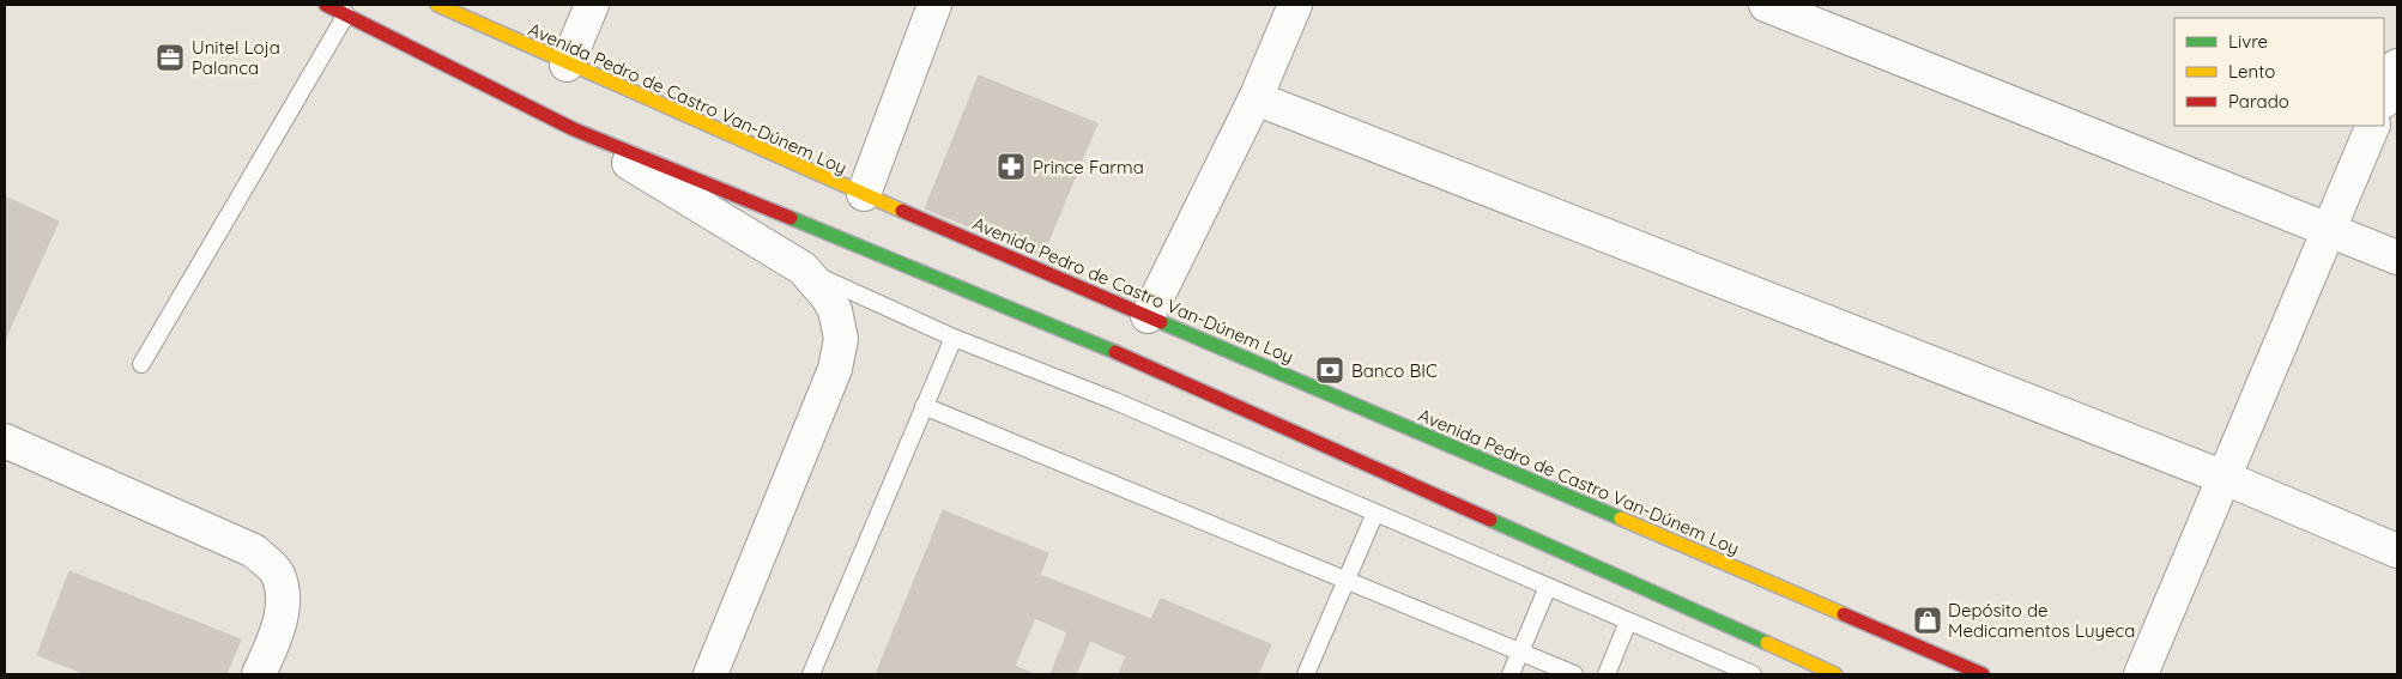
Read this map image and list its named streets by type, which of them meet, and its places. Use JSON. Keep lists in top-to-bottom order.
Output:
{
  "streets": {
    "highway": ["Avenida Pedro de Castro Van-Dúnem Loy"]
  },
  "places": {
    "office": ["Unitel Loja Palanca"],
    "pharmacy": ["Prince Farma"],
    "bank": ["Banco BIC"],
    "shop": ["Depósito de Medicamentos Luyeca"]
  },
  "legend": ["Livre", "Lento", "Parado"]
}
